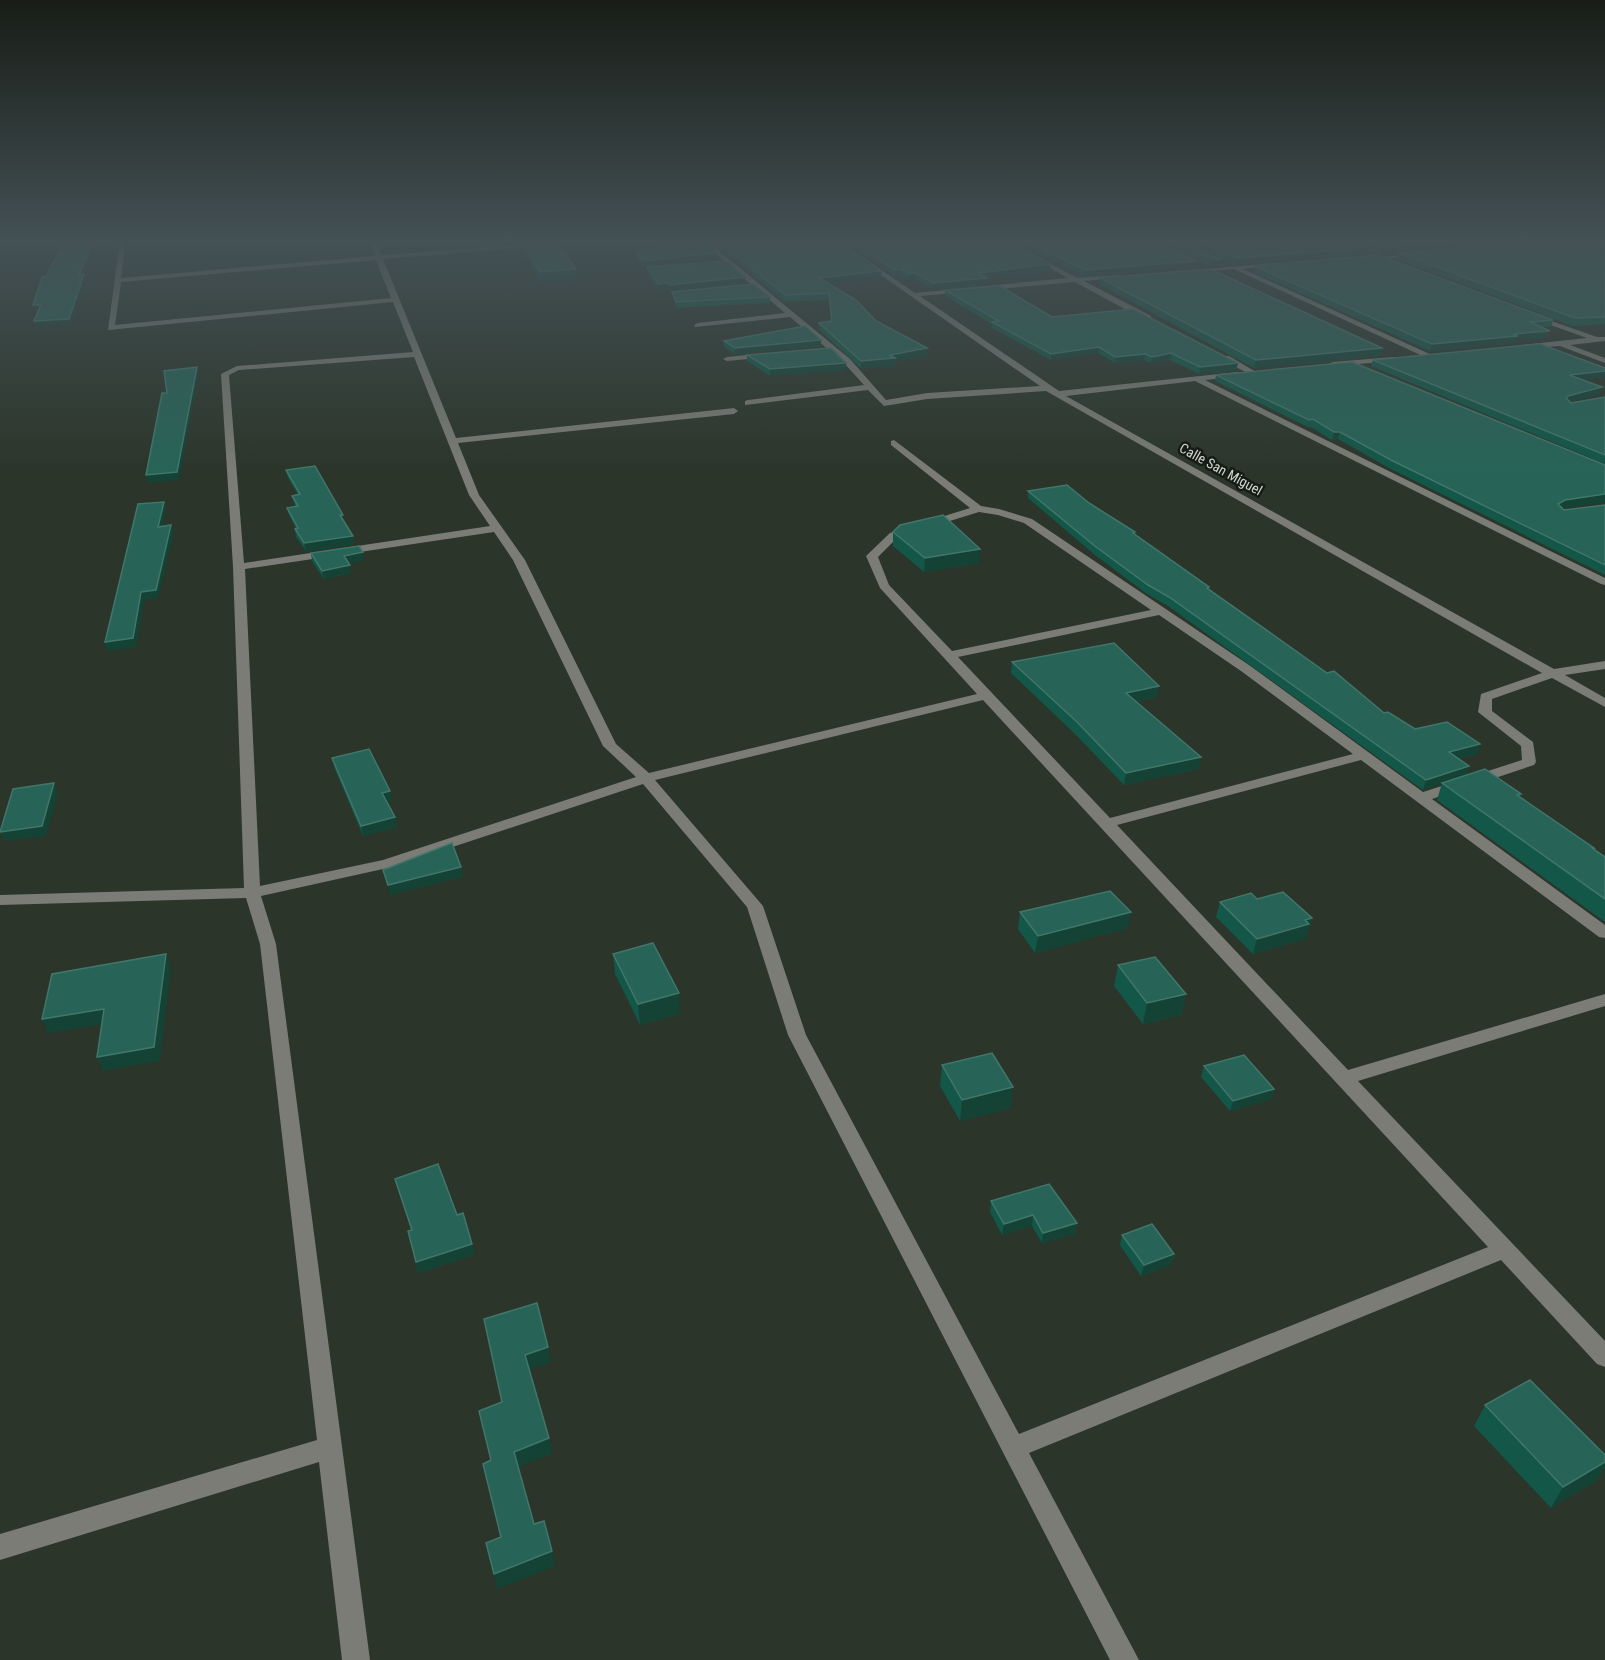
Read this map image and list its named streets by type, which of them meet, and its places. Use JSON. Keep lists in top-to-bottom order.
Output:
{
  "streets": {
    "street": ["Calle San Miguel"]
  }
}
